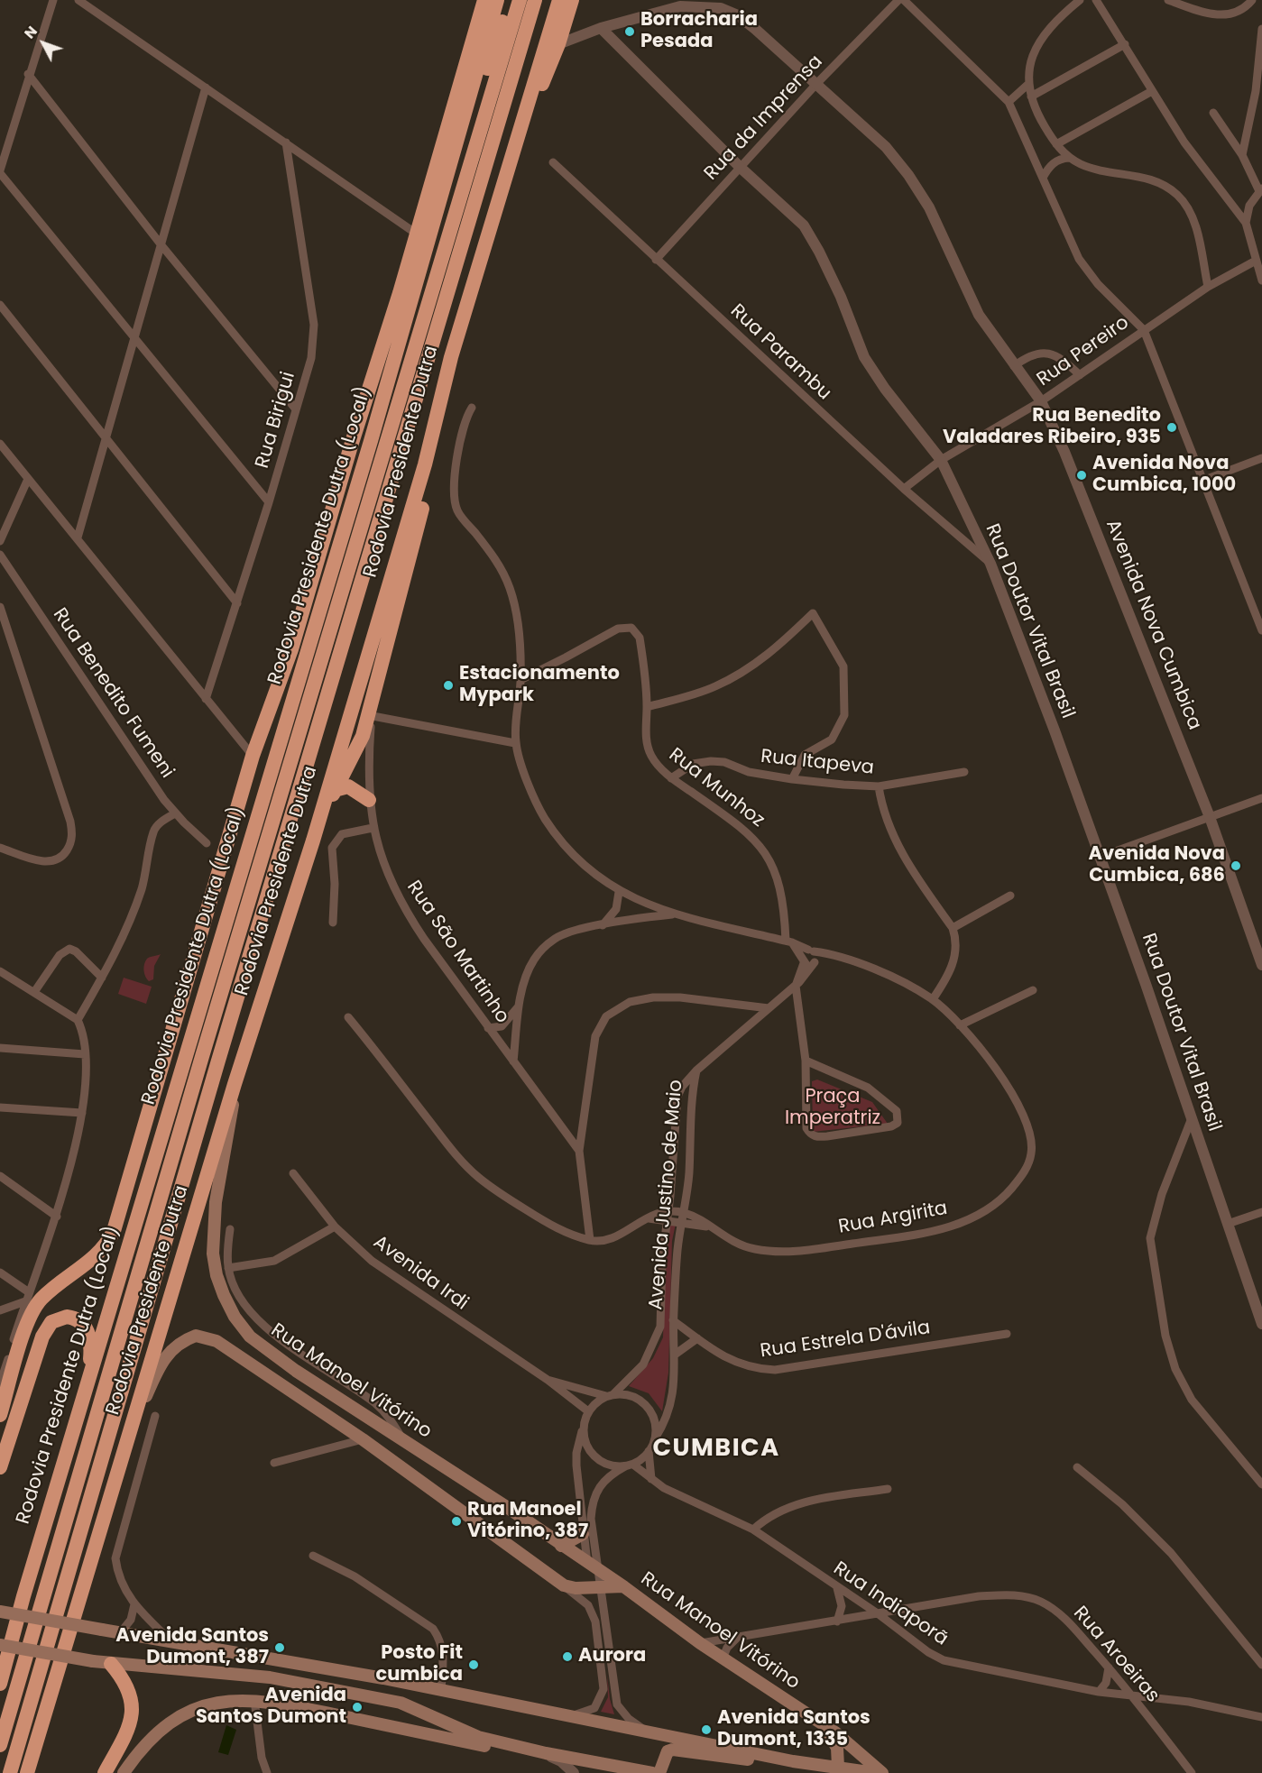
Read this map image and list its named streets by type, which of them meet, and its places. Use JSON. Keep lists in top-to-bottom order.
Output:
{
  "streets": {
    "highway": ["Rodovia Presidente Dutra", "Rodovia Presidente Dutra (Local)"],
    "main road": ["Rua Manoel Vitórino"],
    "street": [
      "Rua da Imprensa",
      "Rua Pereiro",
      "Rua Parambu",
      "Rua Birigui",
      "Rua Doutor Vital Brasil",
      "Avenida Nova Cumbica",
      "Rua Benedito Fumeni",
      "Rua Itapeva",
      "Rua Munhoz",
      "Rua São Martinho",
      "Avenida Justino de Maio",
      "Rua Argirita",
      "Avenida Irdi",
      "Rua Estrela D'ávila",
      "Rua Indiaporã",
      "Rua Aroeiras"
    ]
  },
  "crossings": [
    ["Rua da Imprensa", "Rua Parambu"],
    ["Rua da Imprensa", "Rua Doutor Vital Brasil"],
    ["Rua da Imprensa", "Avenida Nova Cumbica"],
    ["Rua Pereiro", "Rua Parambu"],
    ["Rua Pereiro", "Rua Doutor Vital Brasil"],
    ["Rua Pereiro", "Avenida Nova Cumbica"],
    ["Rua Parambu", "Rua Doutor Vital Brasil"],
    ["Rodovia Presidente Dutra", "Rua Manoel Vitórino"],
    ["Rua Doutor Vital Brasil", "Avenida Nova Cumbica"],
    ["Rua Itapeva", "Rua Munhoz"],
    ["Avenida Justino de Maio", "Rua Argirita"],
    ["Avenida Justino de Maio", "Avenida Irdi"],
    ["Avenida Justino de Maio", "Rua Estrela D'ávila"],
    ["Avenida Justino de Maio", "Rua Indiaporã"],
    ["Avenida Irdi", "Rua Indiaporã"],
    ["Rua Manoel Vitórino", "Rua Aroeiras"],
    ["Rua Indiaporã", "Rua Aroeiras"]
  ],
  "districts": ["CUMBICA"],
  "parks": ["Praça Imperatriz"],
  "places": [
    "Borracharia Pesada",
    "Rua Benedito Valadares Ribeiro, 935",
    "Avenida Nova Cumbica, 1000",
    "Estacionamento Mypark",
    "Avenida Nova Cumbica, 686",
    "Rua Manoel Vitórino, 387",
    "Avenida Santos Dumont, 387",
    "Aurora",
    "Posto Fit cumbica",
    "Avenida Santos Dumont",
    "Avenida Santos Dumont, 1335"
  ],
  "north": "top left"
}
